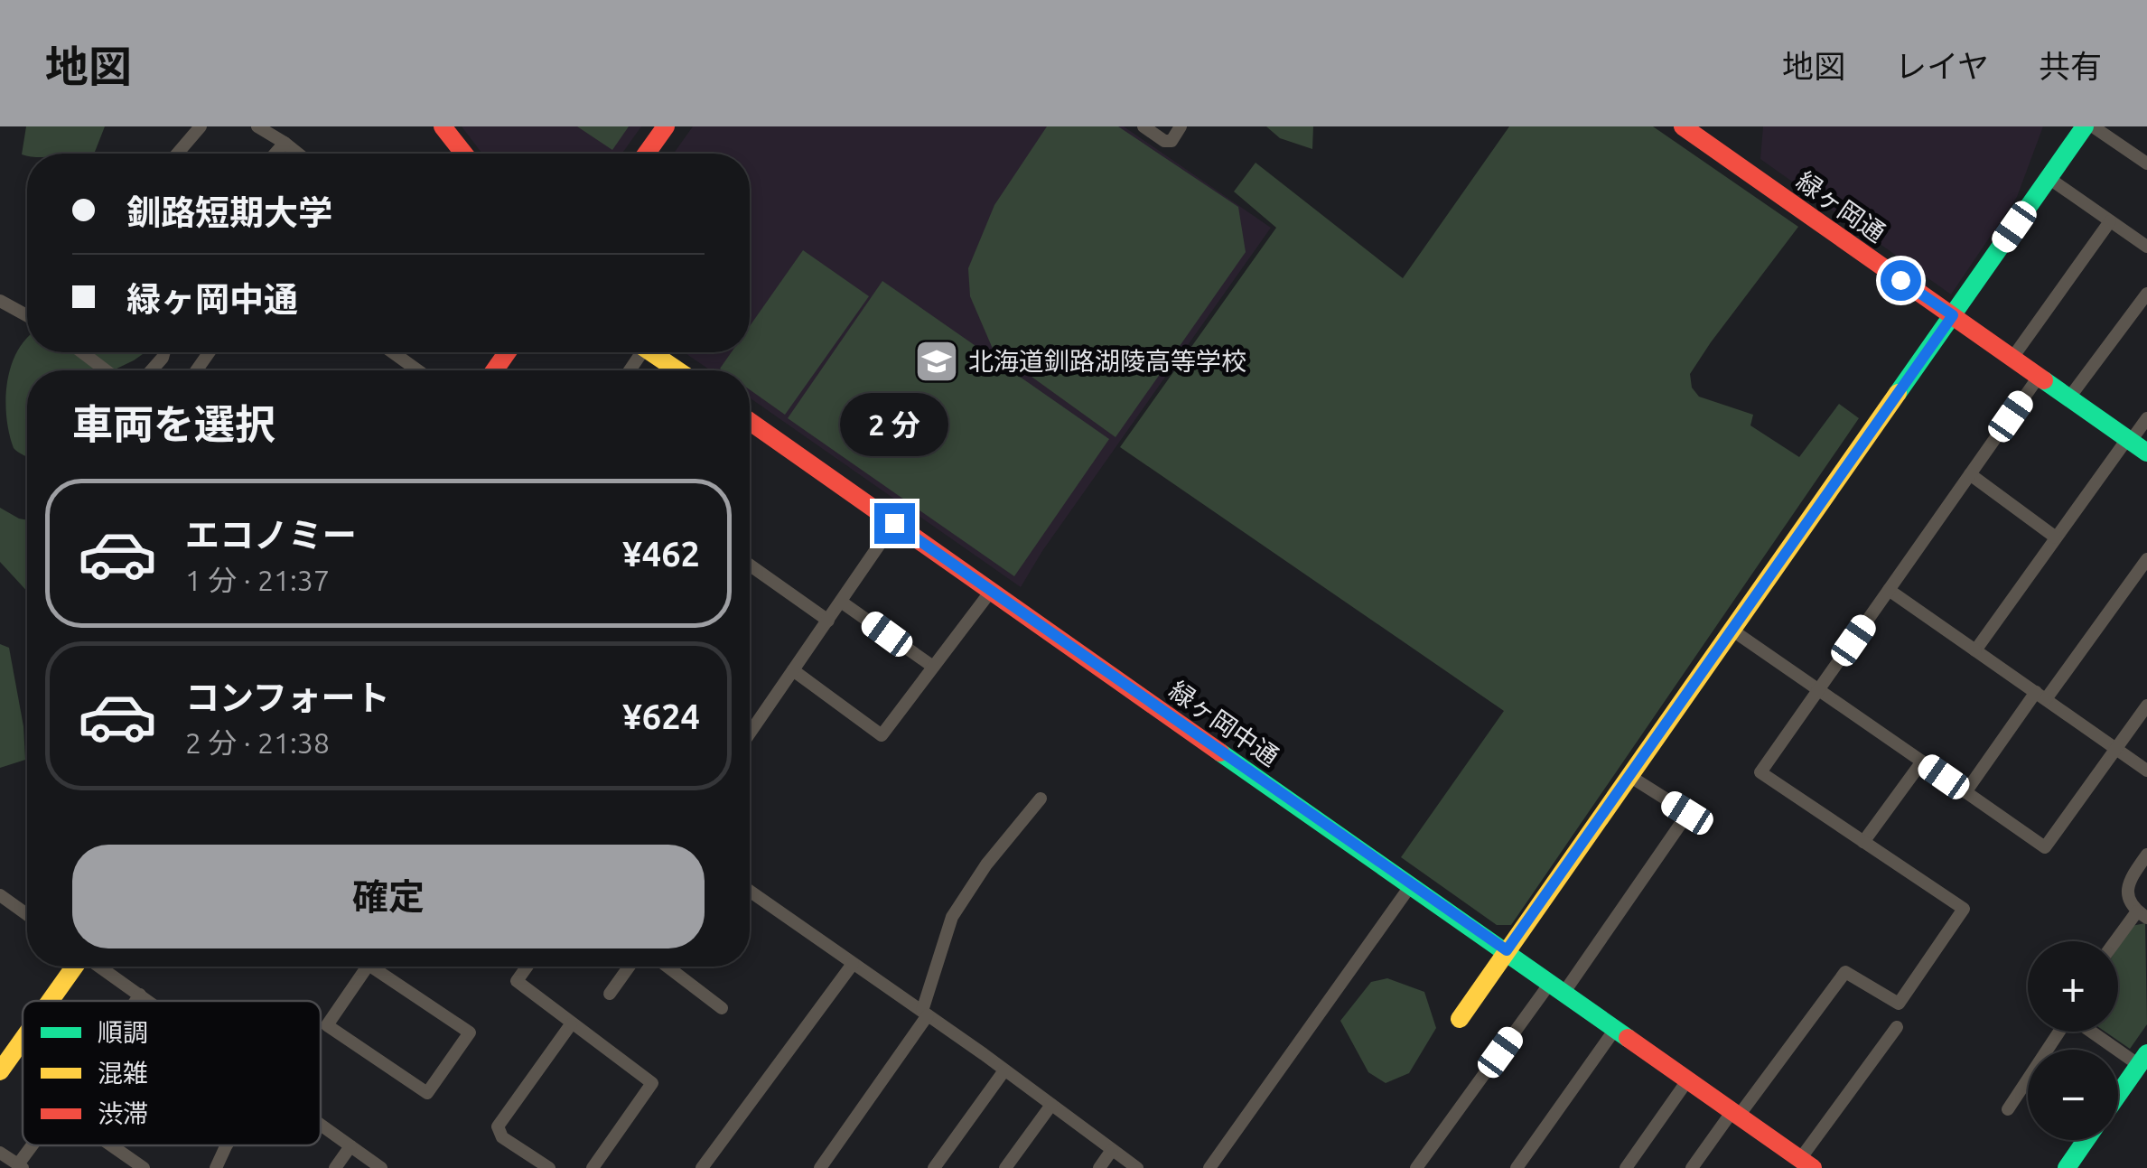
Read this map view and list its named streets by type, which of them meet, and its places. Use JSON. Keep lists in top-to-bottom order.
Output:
{
  "streets": {
    "street": ["緑ヶ岡通", "緑ヶ岡中通"]
  },
  "places": {
    "school or university": ["北海道釧路湖陵高等学校"]
  },
  "legend": ["順調", "混雑", "渋滞"],
  "page": {
    "header": "地図",
    "nav": ["地図", "レイヤ", "共有"],
    "banner": ["釧路短期大学", "緑ヶ岡中通"],
    "heading": "車両を選択",
    "bubble": "2 分",
    "list": [
      {
        "name": "エコノミー",
        "note": "1 分 · 21:37",
        "value": "¥462"
      },
      {
        "name": "コンフォート",
        "note": "2 分 · 21:38",
        "value": "¥624"
      }
    ],
    "buttons": "確定",
    "map_buttons": ["+", "−"]
  }
}
